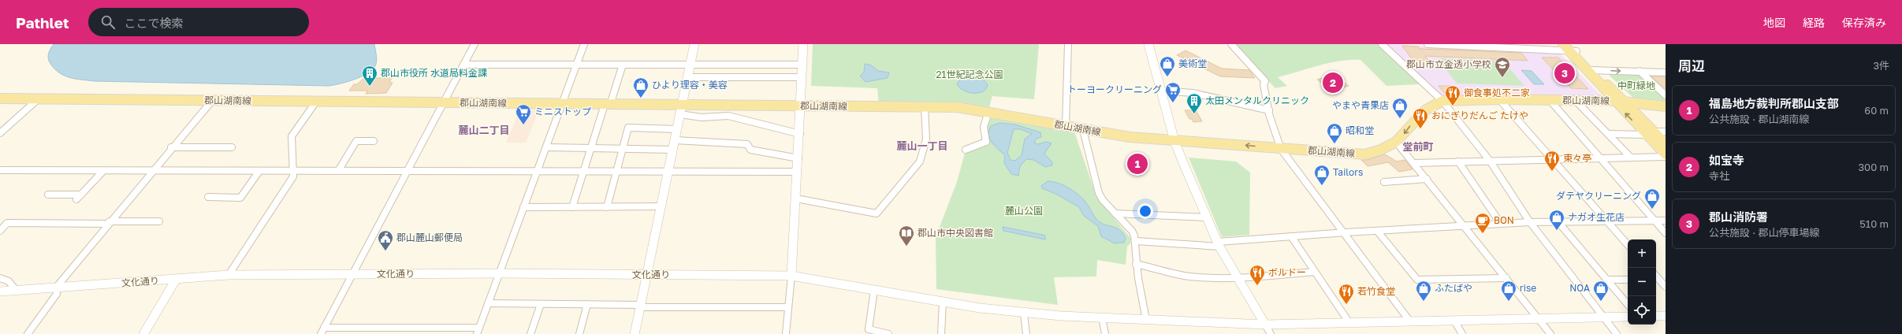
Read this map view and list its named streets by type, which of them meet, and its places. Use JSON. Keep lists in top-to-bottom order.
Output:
{
  "streets": {
    "main road": ["郡山湖南線"],
    "street": ["文化通り"]
  },
  "districts": ["麓山二丁目", "麓山一丁目", "堂前町"],
  "parks": ["21世紀記念公園", "中町緑地", "麓山公園"],
  "places": {
    "shop": [
      "美術堂",
      "ひより理容・美容",
      "やまや青果店",
      "昭和堂",
      "Tailors",
      "ダテヤクリーニング",
      "ナガオ生花店",
      "ふたばや",
      "rise",
      "NOA"
    ],
    "school or university": ["郡山市立金透小学校"],
    "building": ["郡山市役所 水道局料金課", "太田メンタルクリニック"],
    "supermarket": ["トーヨークリーニング", "ミニストップ"],
    "restaurant": [
      "御食事処不二家",
      "おにぎりだんご たけや",
      "東々亭",
      "ボルドー",
      "若竹食堂"
    ],
    "cafe": ["BON"],
    "library": ["郡山市中央図書館"],
    "public building": ["郡山麓山郵便局"]
  },
  "page": {
    "header": "Pathlet",
    "search": "ここで検索",
    "nav": ["地図", "経路", "保存済み"],
    "heading": ["周辺", "3件"],
    "pins": ["3", "2", "1"],
    "list": [
      {
        "mark": "1",
        "name": "福島地方裁判所郡山支部",
        "note": "公共施設 · 郡山湖南線",
        "value": "60 m"
      },
      {
        "mark": "2",
        "name": "如宝寺",
        "note": "寺社",
        "value": "300 m"
      },
      {
        "mark": "3",
        "name": "郡山消防署",
        "note": "公共施設 · 郡山停車場線",
        "value": "510 m"
      }
    ],
    "map_buttons": ["+", "−"]
  }
}
